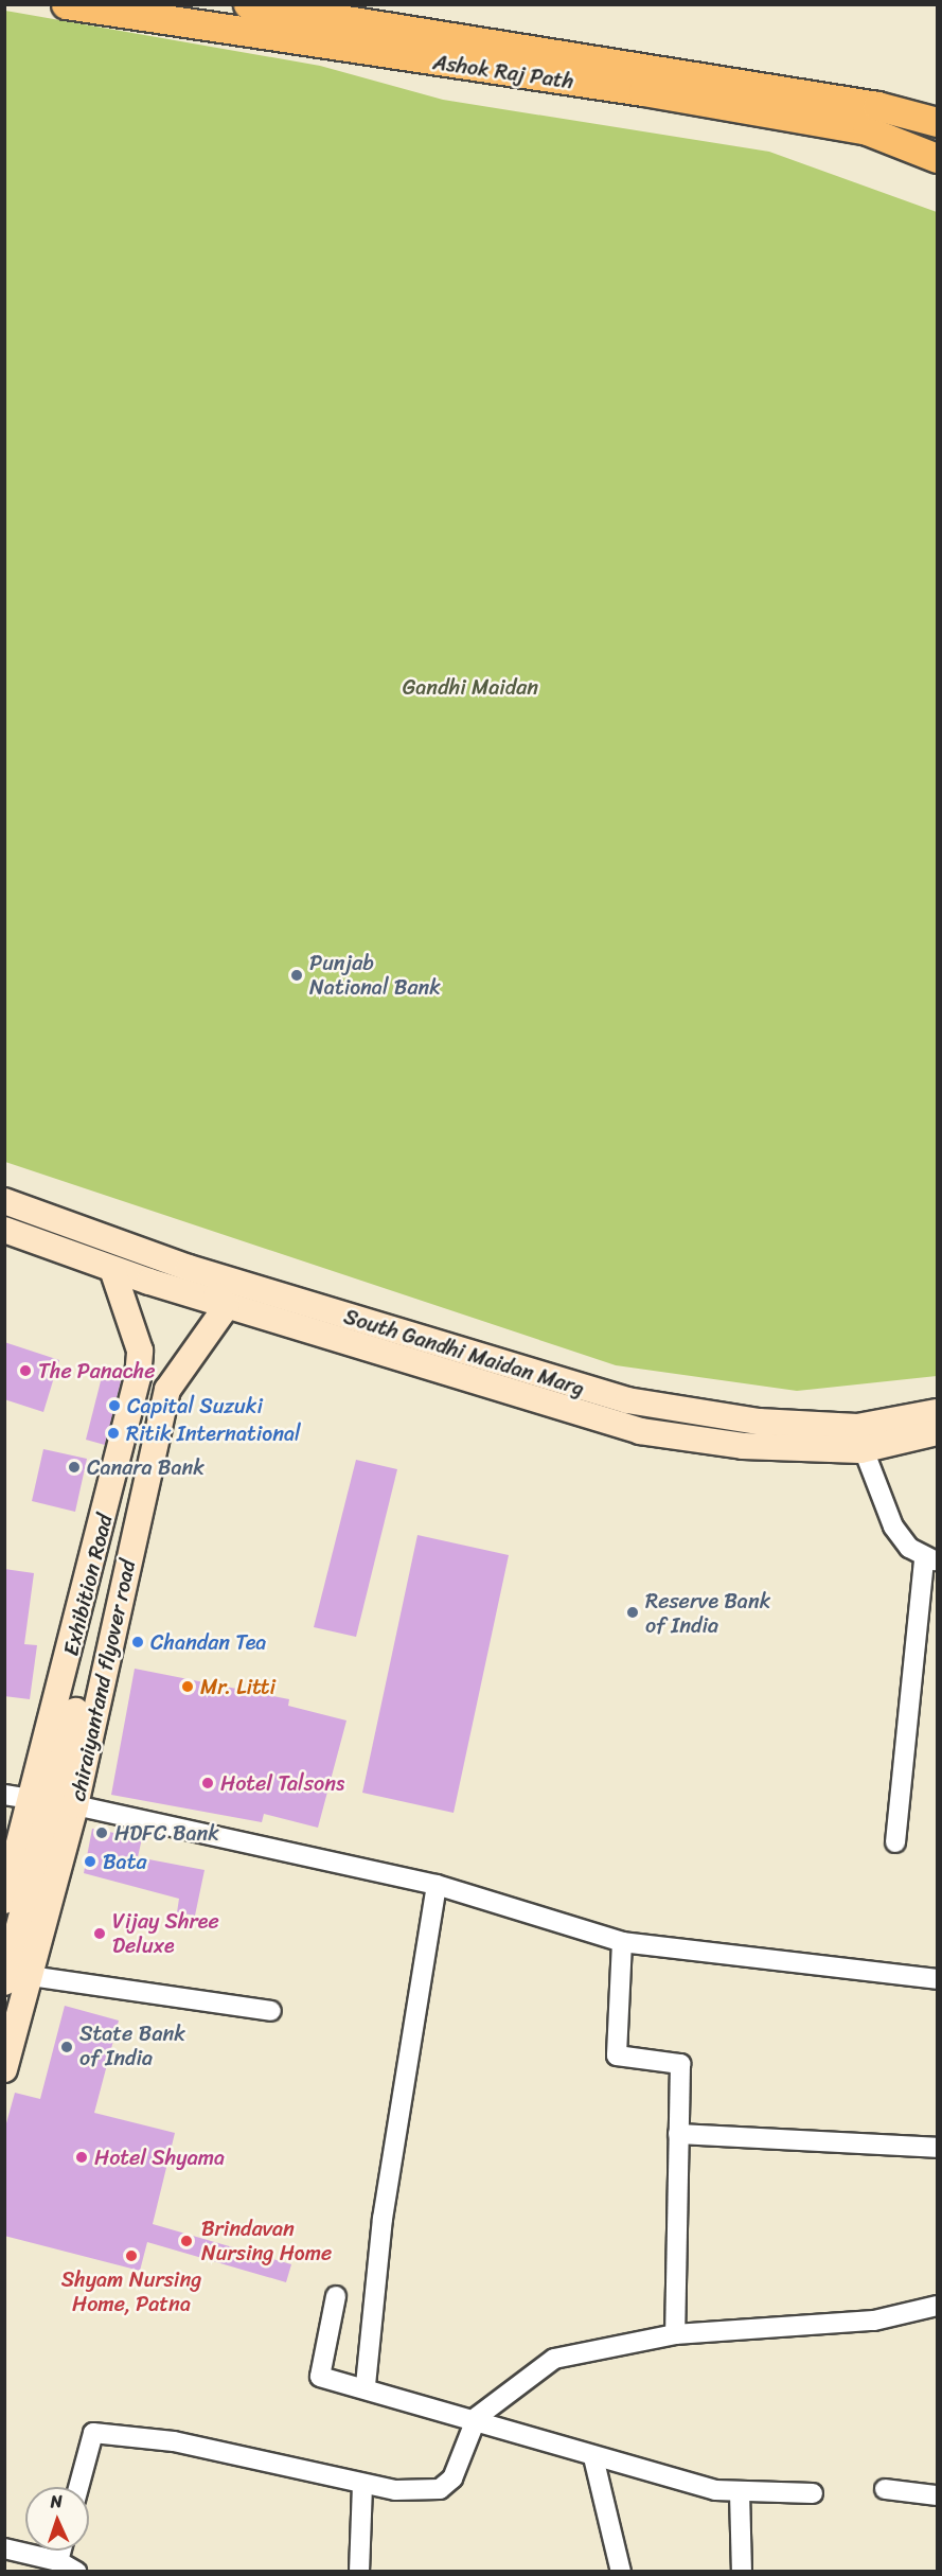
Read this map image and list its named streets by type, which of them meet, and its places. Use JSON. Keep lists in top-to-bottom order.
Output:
{
  "streets": {
    "main road": [
      "Ashok Raj Path",
      "South Gandhi Maidan Marg",
      "Exhibition Road",
      "chiraiyantand flyover road"
    ]
  },
  "parks": ["Gandhi Maidan"],
  "places": [
    "Punjab National Bank",
    "The Panache",
    "Capital Suzuki",
    "Ritik International",
    "Canara Bank",
    "Reserve Bank of India",
    "Chandan Tea",
    "Mr. Litti",
    "Hotel Talsons",
    "HDFC Bank",
    "Bata",
    "Vijay Shree Deluxe",
    "State Bank of India",
    "Hotel Shyama",
    "Brindavan Nursing Home",
    "Shyam Nursing Home, Patna"
  ],
  "north": "top"
}
